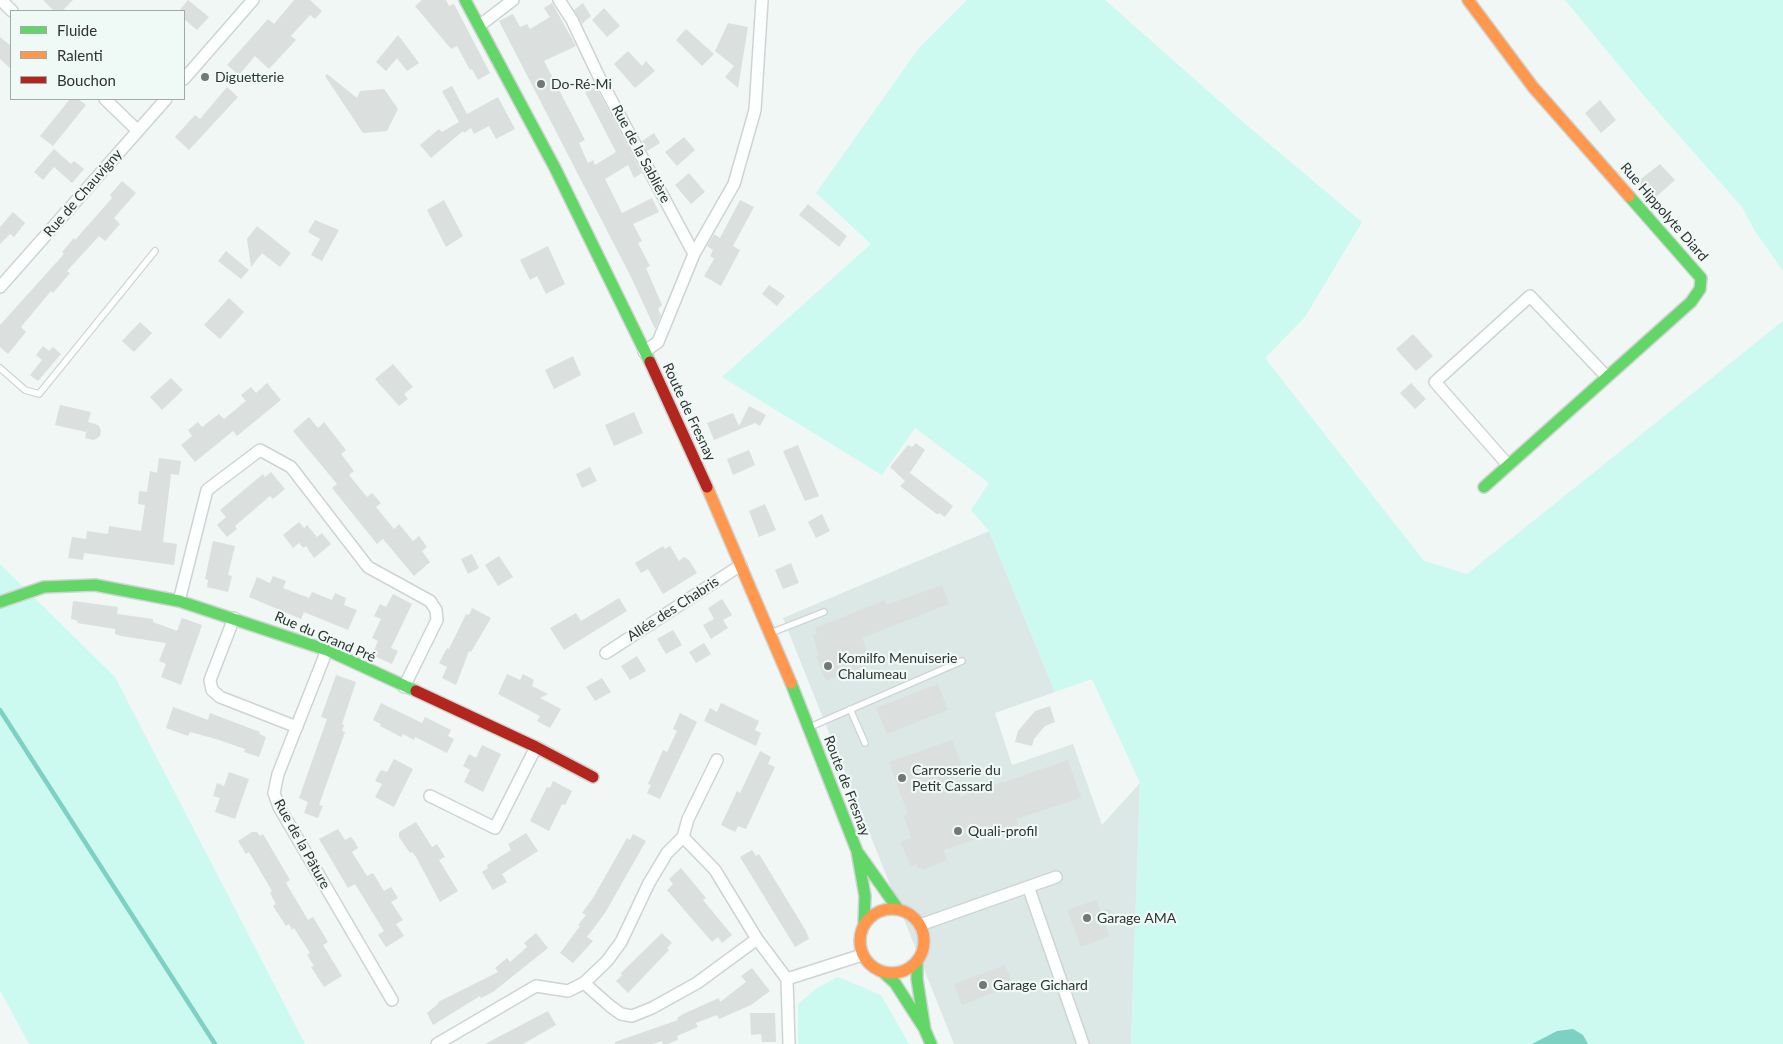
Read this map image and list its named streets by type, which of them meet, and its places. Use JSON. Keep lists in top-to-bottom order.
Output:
{
  "streets": {
    "street": [
      "Rue de la Sablière",
      "Rue de Chauvigny",
      "Rue Hippolyte Diard",
      "Route de Fresnay",
      "Allée des Chabris",
      "Rue du Grand Pré",
      "Rue de la Pâture"
    ]
  },
  "crossings": [
    ["Route de Fresnay", "Allée des Chabris"],
    ["Rue du Grand Pré", "Rue de la Pâture"]
  ],
  "places": [
    "Diguetterie",
    "Do-Ré-Mi",
    "Komilfo Menuiserie Chalumeau",
    "Carrosserie du Petit Cassard",
    "Quali-profil",
    "Garage AMA",
    "Garage Gichard"
  ],
  "legend": ["Fluide", "Ralenti", "Bouchon"]
}
